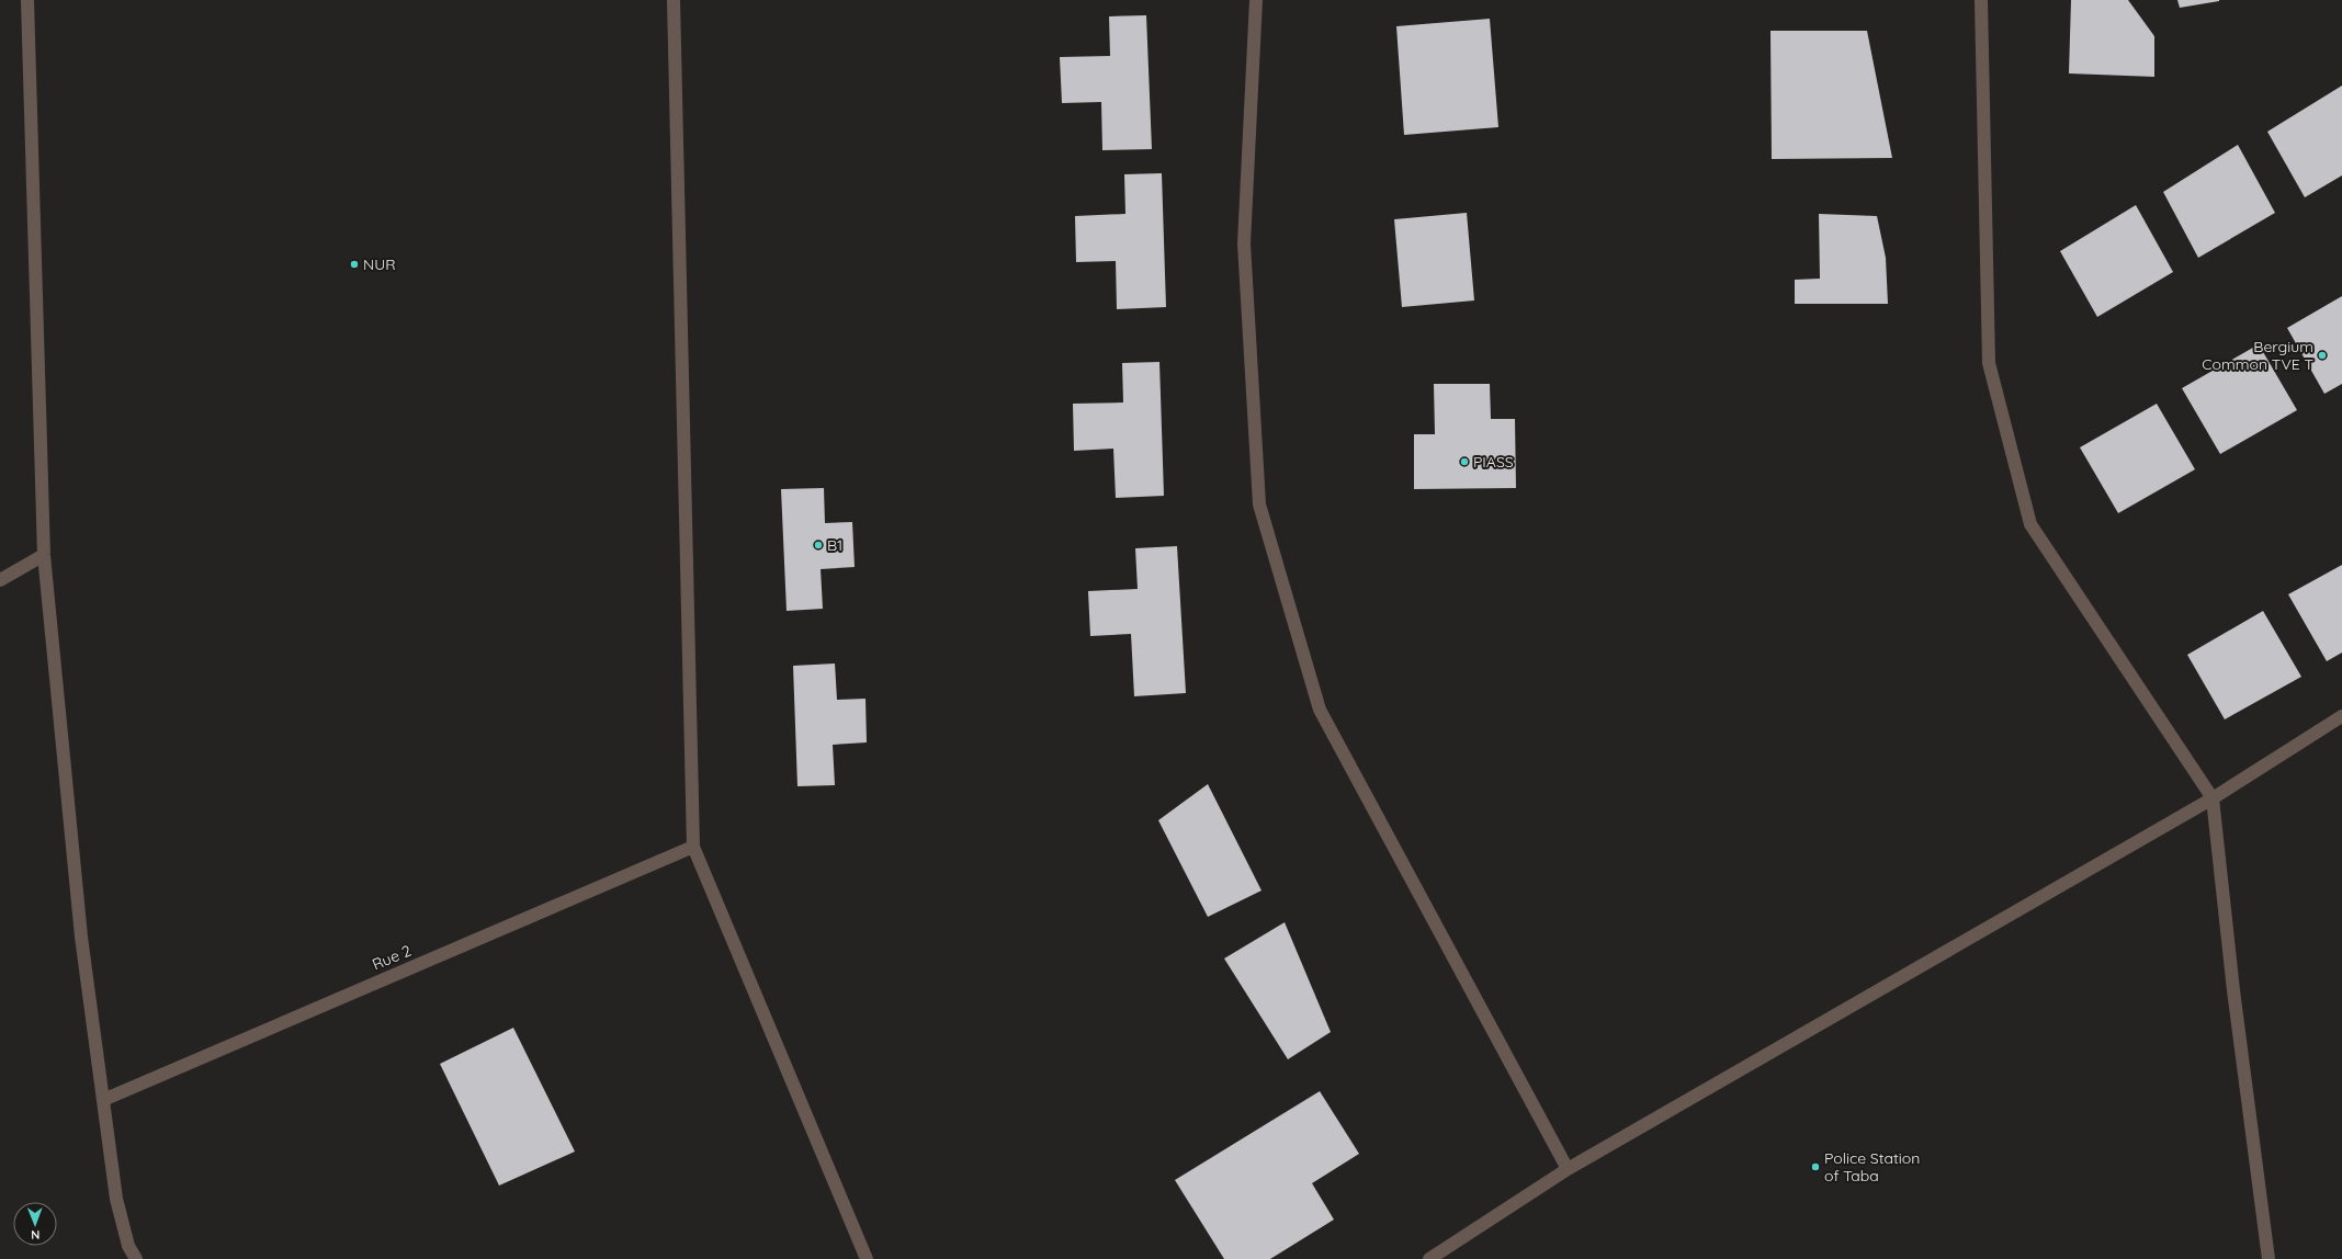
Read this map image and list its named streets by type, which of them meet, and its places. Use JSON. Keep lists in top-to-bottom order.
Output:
{
  "streets": {
    "street": ["Rue 2"]
  },
  "places": [
    "NUR",
    "Bergium Common TVE T",
    "PIASS",
    "B1",
    "Police Station of Taba"
  ],
  "north": "bottom"
}
